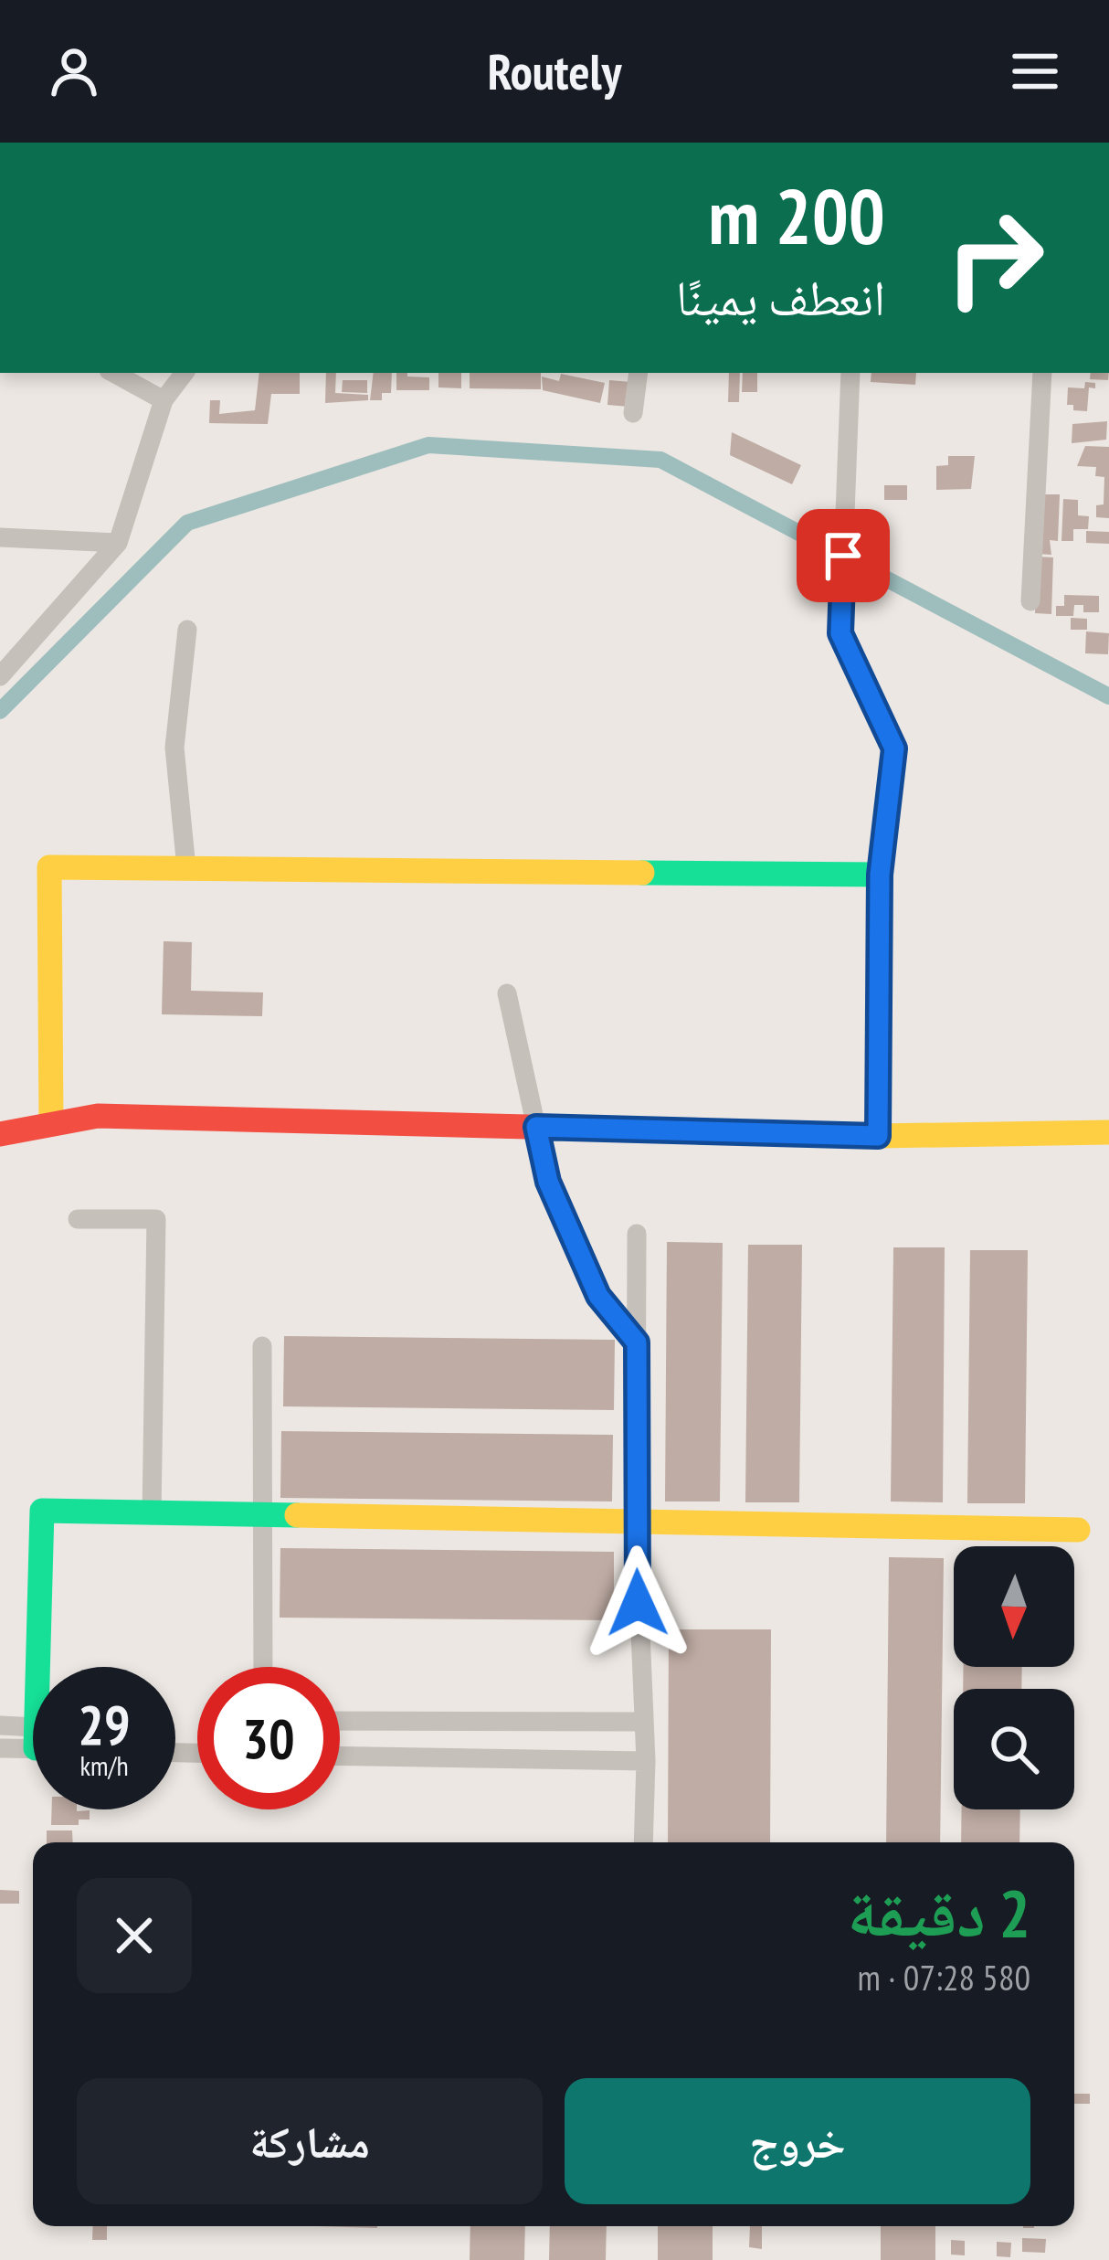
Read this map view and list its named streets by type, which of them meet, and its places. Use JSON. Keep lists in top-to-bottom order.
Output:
{
  "north": "bottom",
  "page": {
    "header": "Routely",
    "turn": ["200 m", "انعطف يمينًا"],
    "speed": "29 km/h",
    "limit": "30",
    "heading": ["2 دقيقة", "580 m · 07:28"],
    "buttons": ["خروج", "مشاركة"]
  }
}
